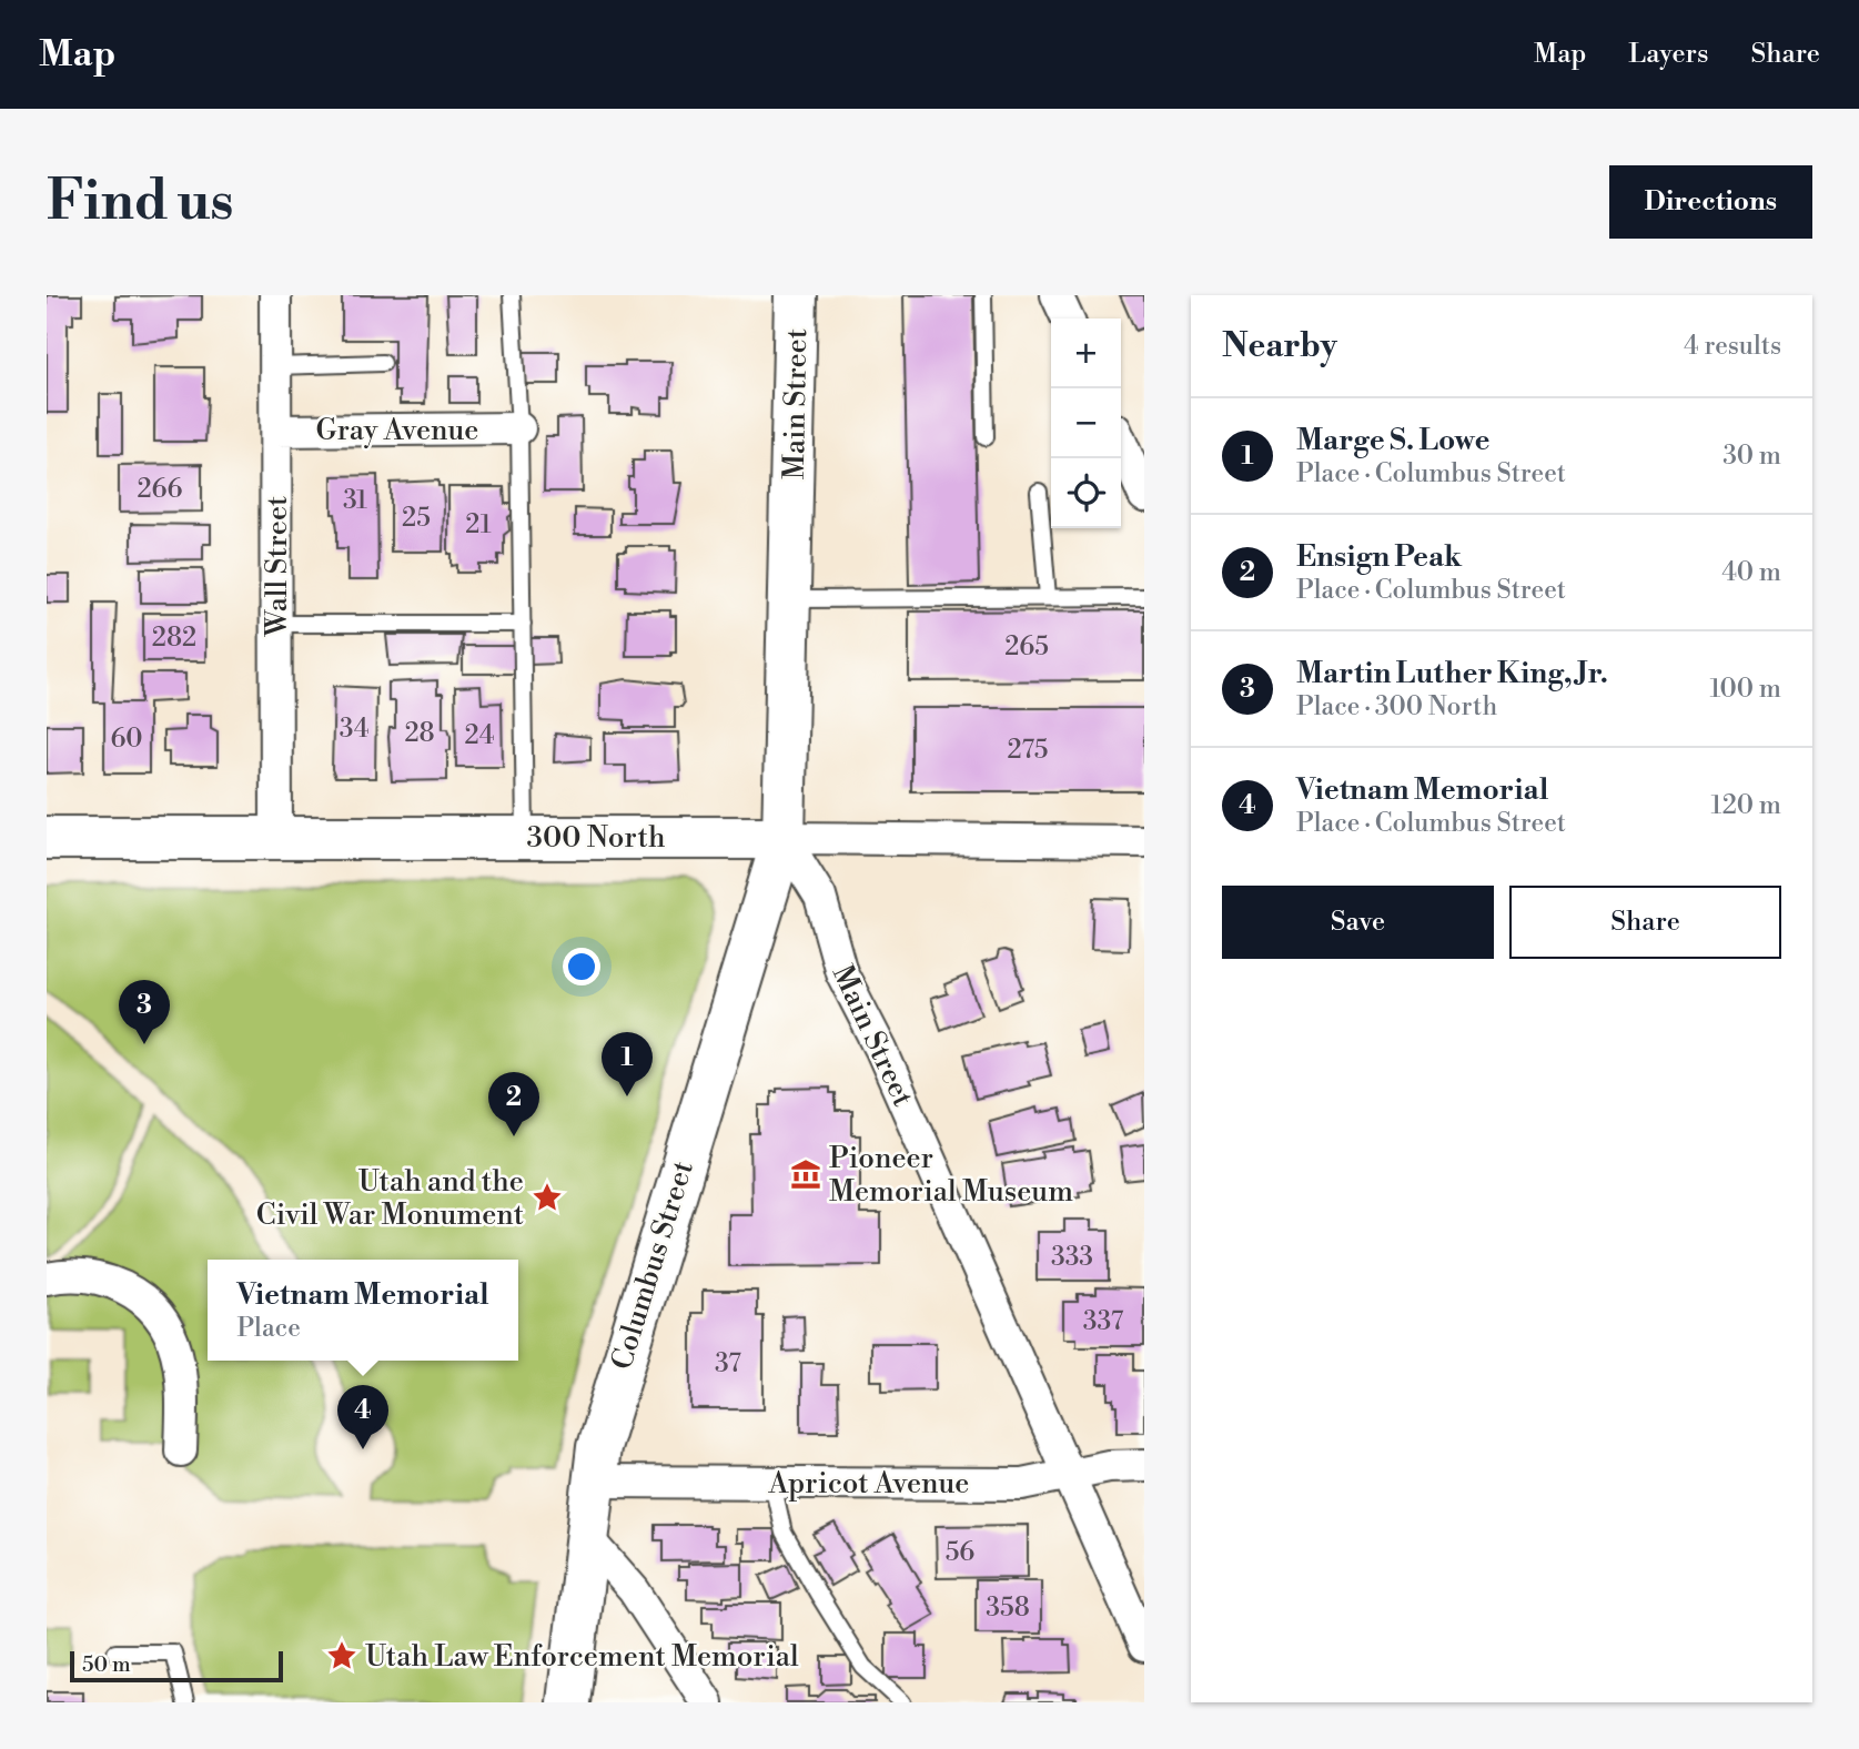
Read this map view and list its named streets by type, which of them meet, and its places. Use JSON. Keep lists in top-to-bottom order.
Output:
{
  "streets": {
    "main road": ["Main Street", "300 North", "Columbus Street"],
    "street": ["Gray Avenue", "Wall Street", "Apricot Avenue"]
  },
  "crossings": [
    ["Main Street", "300 North"],
    ["Main Street", "Columbus Street"],
    ["Main Street", "Apricot Avenue"],
    ["Gray Avenue", "Wall Street"],
    ["Wall Street", "300 North"],
    ["300 North", "Columbus Street"],
    ["Columbus Street", "Apricot Avenue"]
  ],
  "places": {
    "museum": ["Pioneer Memorial Museum"],
    "place": ["Utah and the Civil War Monument", "Utah Law Enforcement Memorial"]
  },
  "house_numbers": [
    "266",
    "31",
    "25",
    "21",
    "282",
    "265",
    "34",
    "28",
    "24",
    "60",
    "275",
    "333",
    "337",
    "37",
    "56",
    "358"
  ],
  "scale_bar": "50 m",
  "page": {
    "header": "Map",
    "nav": ["Map", "Layers", "Share"],
    "buttons": [
      "Directions",
      ["Save", "Share"]
    ],
    "title": "Find us",
    "heading": ["Nearby", "4 results"],
    "map_buttons": ["+", "−"],
    "list": [
      {
        "mark": "1",
        "name": "Marge S. Lowe",
        "note": "Place · Columbus Street",
        "value": "30 m"
      },
      {
        "mark": "2",
        "name": "Ensign Peak",
        "note": "Place · Columbus Street",
        "value": "40 m"
      },
      {
        "mark": "3",
        "name": "Martin Luther King, Jr.",
        "note": "Place · 300 North",
        "value": "100 m"
      },
      {
        "mark": "4",
        "name": "Vietnam Memorial",
        "note": "Place · Columbus Street",
        "value": "120 m"
      }
    ],
    "pins": [
      "3",
      "1",
      "2",
      "4"
    ],
    "popup": ["Vietnam Memorial", "Place"],
    "scale": "50 m"
  }
}
